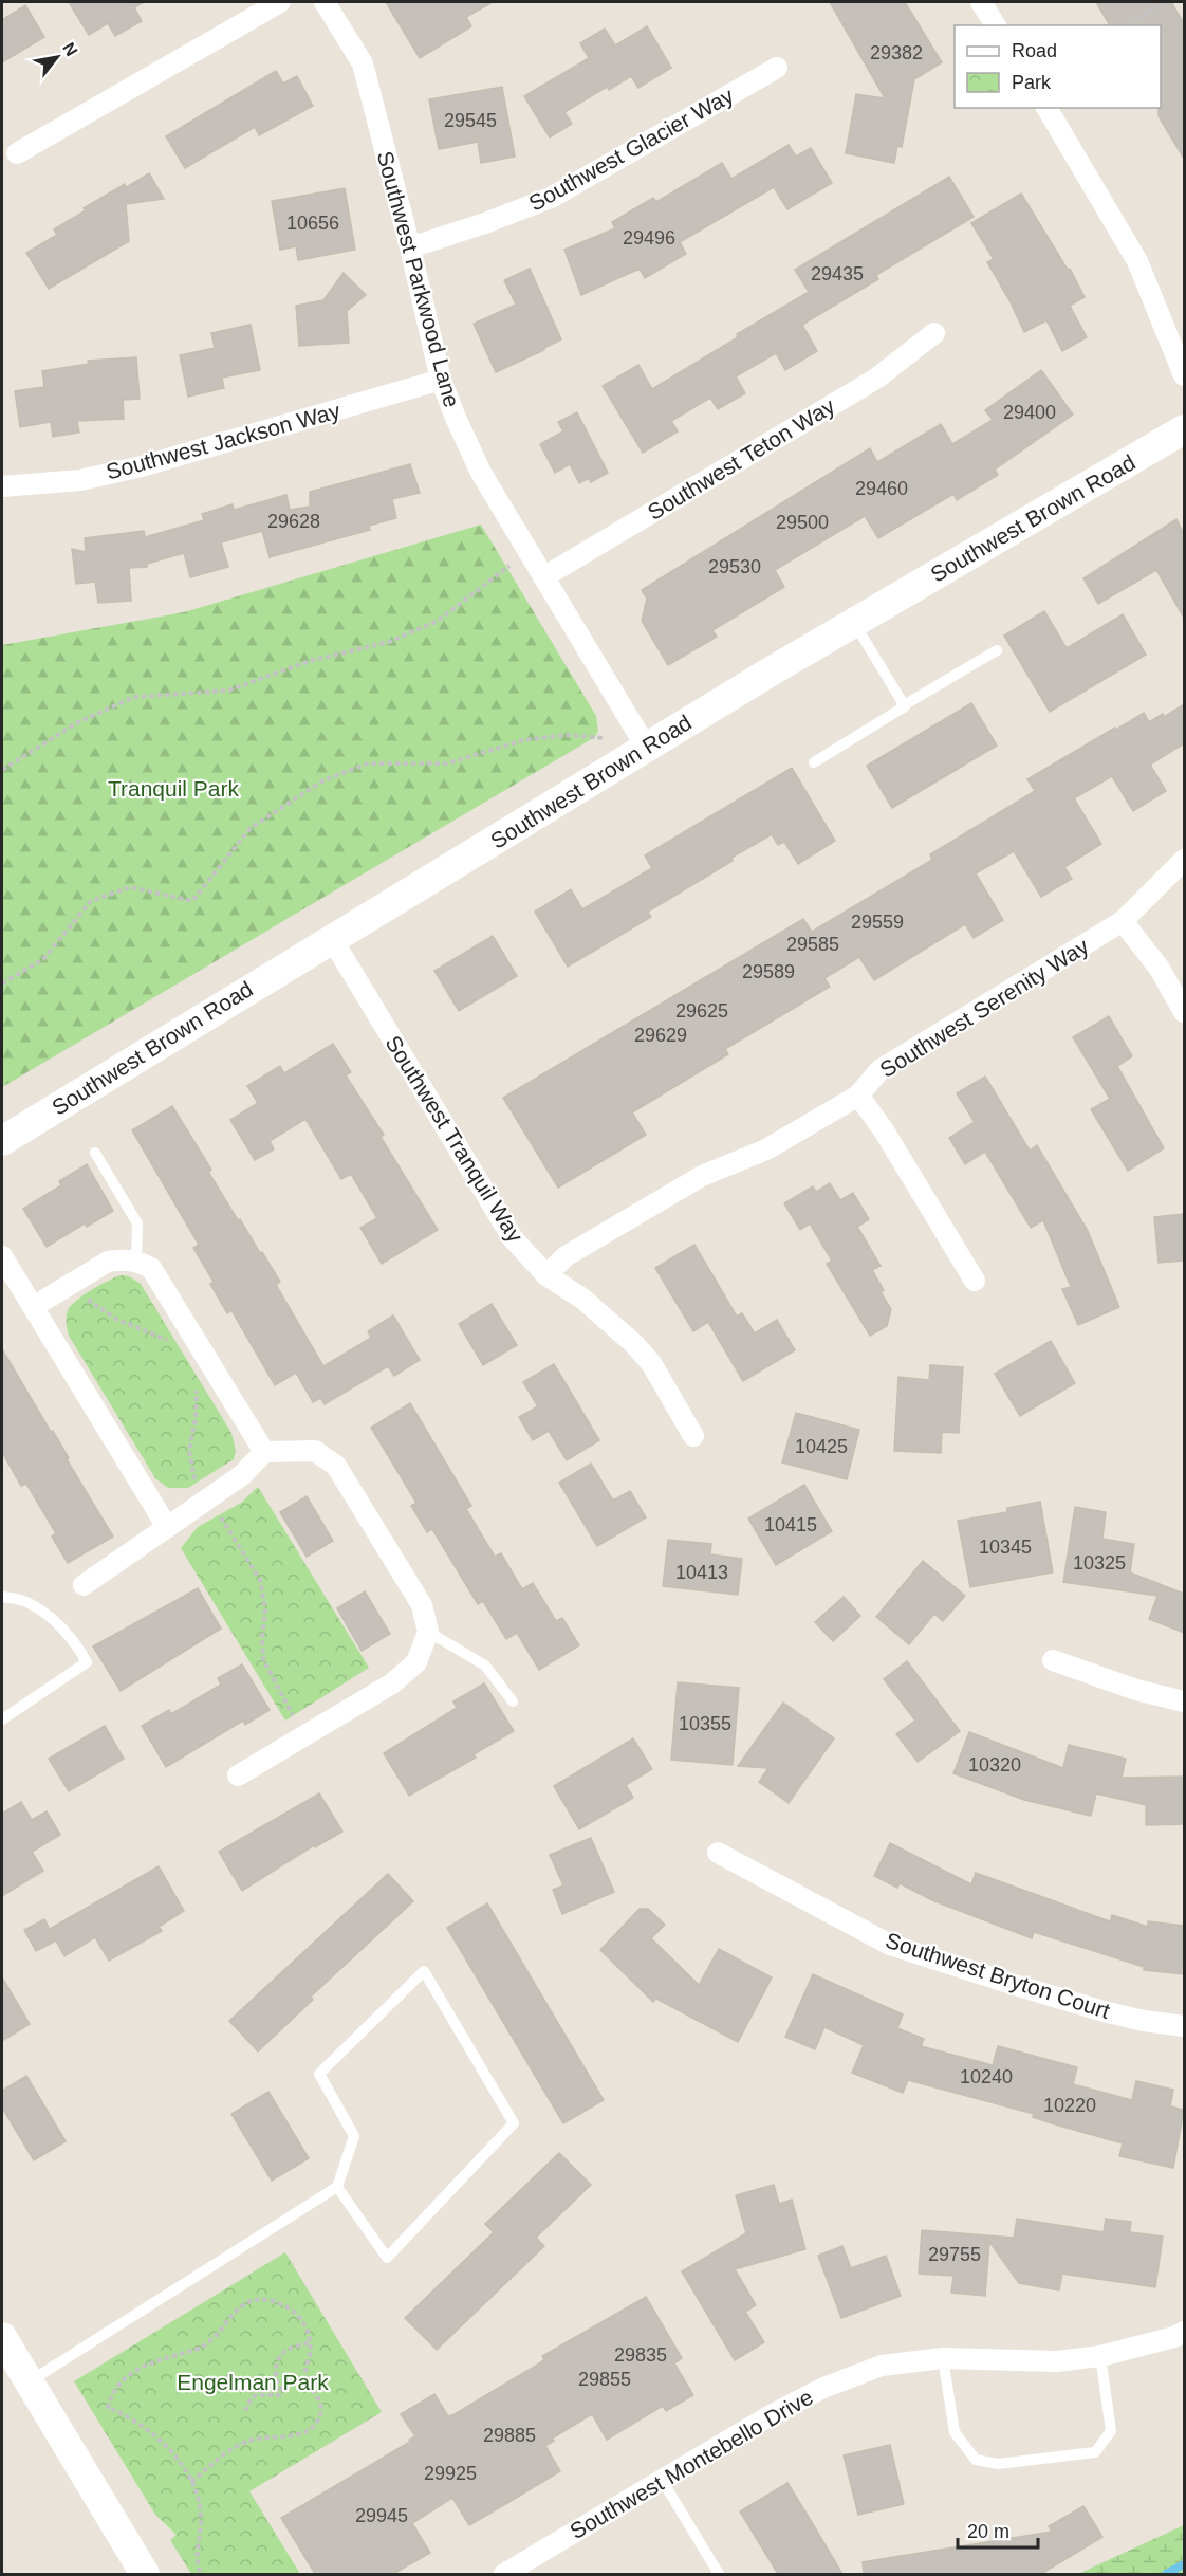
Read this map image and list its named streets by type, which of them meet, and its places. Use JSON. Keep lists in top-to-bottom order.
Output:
{
  "streets": {
    "street": [
      "Southwest Glacier Way",
      "Southwest Parkwood Lane",
      "Southwest Jackson Way",
      "Southwest Teton Way",
      "Southwest Brown Road",
      "Southwest Serenity Way",
      "Southwest Tranquil Way",
      "Southwest Bryton Court",
      "Southwest Montebello Drive"
    ]
  },
  "crossings": [
    ["Southwest Glacier Way", "Southwest Parkwood Lane"],
    ["Southwest Parkwood Lane", "Southwest Jackson Way"],
    ["Southwest Parkwood Lane", "Southwest Teton Way"],
    ["Southwest Parkwood Lane", "Southwest Brown Road"],
    ["Southwest Brown Road", "Southwest Tranquil Way"],
    ["Southwest Serenity Way", "Southwest Tranquil Way"]
  ],
  "parks": ["Tranquil Park", "Engelman Park"],
  "house_numbers": [
    "29382",
    "29545",
    "10656",
    "29496",
    "29435",
    "29400",
    "29460",
    "29628",
    "29500",
    "29530",
    "29559",
    "29585",
    "29589",
    "29625",
    "29629",
    "10425",
    "10415",
    "10345",
    "10325",
    "10413",
    "10355",
    "10320",
    "10240",
    "10220",
    "29755",
    "29835",
    "29855",
    "29885",
    "29925",
    "29945"
  ],
  "legend": ["Road", "Park"],
  "scale_bar": "20 m",
  "north": "top right"
}
